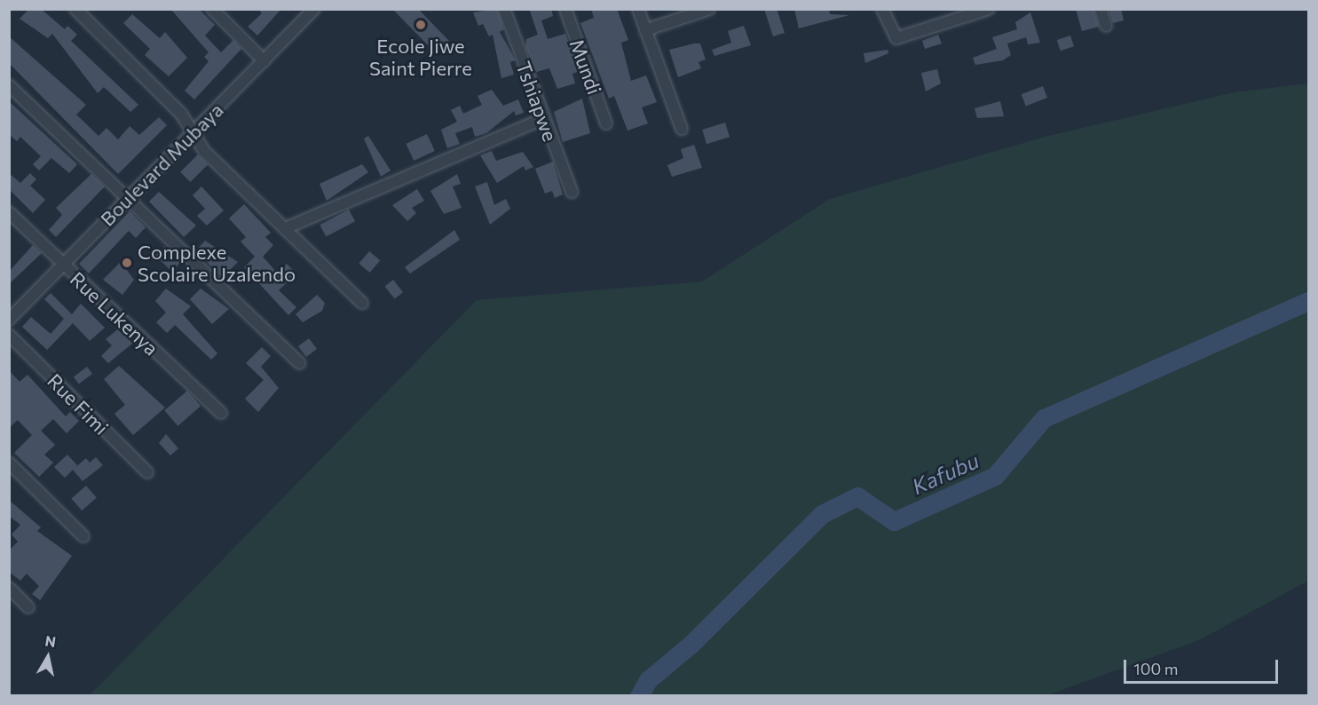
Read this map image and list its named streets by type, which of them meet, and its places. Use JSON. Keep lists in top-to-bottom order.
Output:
{
  "streets": {
    "street": [
      "Mundi",
      "Tshiapwe",
      "Boulevard Mubaya",
      "Rue Lukenya",
      "Rue Fimi"
    ]
  },
  "crossings": [
    ["Boulevard Mubaya", "Rue Lukenya"]
  ],
  "water": ["Kafubu"],
  "places": ["Ecole Jiwe Saint Pierre", "Complexe Scolaire Uzalendo"],
  "scale_bar": "100 m",
  "north": "top"
}
